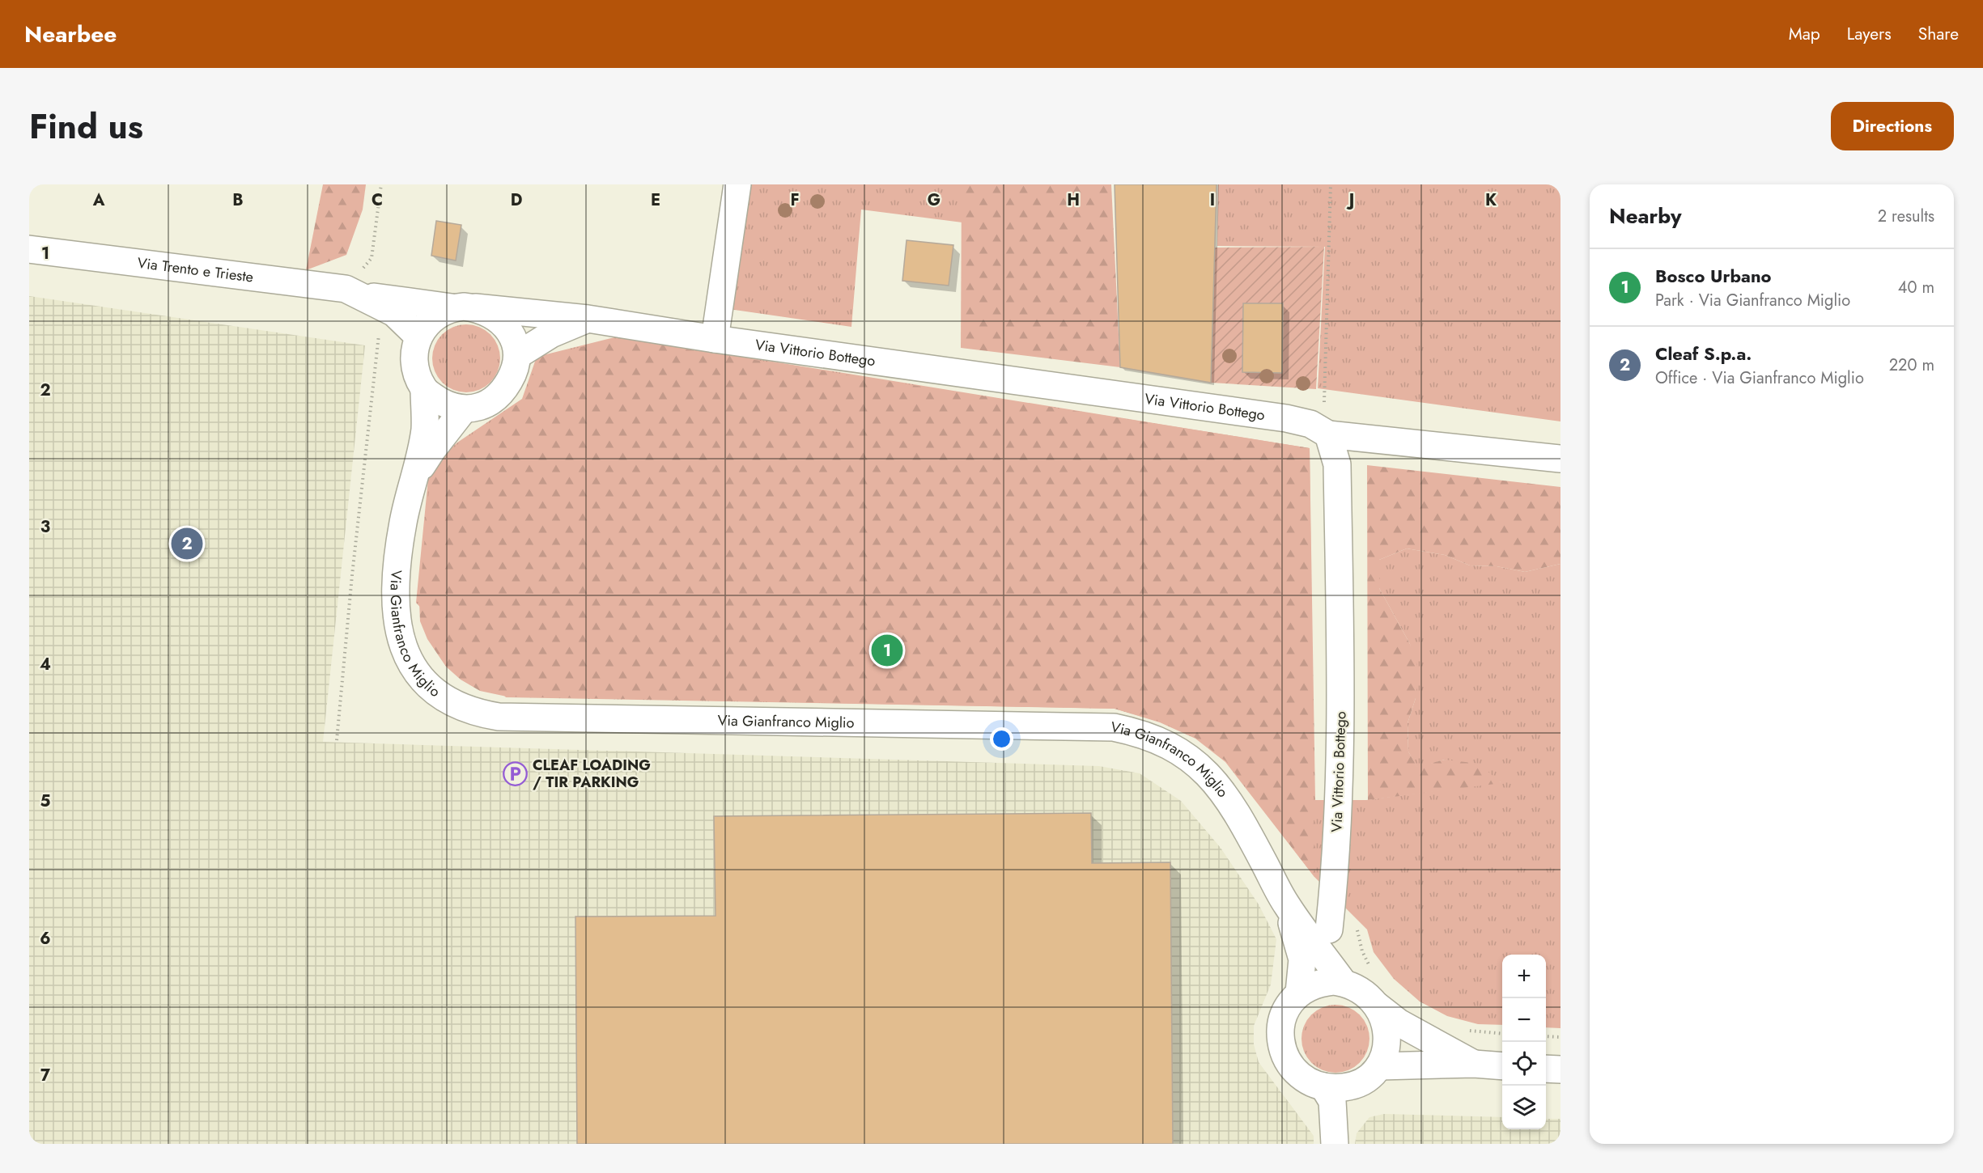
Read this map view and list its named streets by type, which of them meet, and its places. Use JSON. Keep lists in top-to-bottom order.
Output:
{
  "streets": {
    "street": ["Via Trento e Trieste", "Via Vittorio Bottego", "Via Gianfranco Miglio"]
  },
  "crossings": [
    ["Via Trento e Trieste", "Via Vittorio Bottego"],
    ["Via Trento e Trieste", "Via Gianfranco Miglio"],
    ["Via Vittorio Bottego", "Via Gianfranco Miglio"]
  ],
  "places": {
    "parking": ["CLEAF LOADING / TIR PARKING"]
  },
  "page": {
    "header": "Nearbee",
    "nav": ["Map", "Layers", "Share"],
    "title": "Find us",
    "buttons": "Directions",
    "heading": ["Nearby", "2 results"],
    "list": [
      {
        "mark": "1",
        "name": "Bosco Urbano",
        "note": "Park · Via Gianfranco Miglio",
        "value": "40 m"
      },
      {
        "mark": "2",
        "name": "Cleaf S.p.a.",
        "note": "Office · Via Gianfranco Miglio",
        "value": "220 m"
      }
    ],
    "pins": ["2", "1"],
    "map_buttons": ["+", "−"]
  },
  "grid": {
    "columns": [
      "A",
      "B",
      "C",
      "D",
      "E",
      "F",
      "G",
      "H",
      "I",
      "J",
      "K"
    ],
    "rows": [
      "1",
      "2",
      "3",
      "4",
      "5",
      "6",
      "7"
    ]
  }
}
